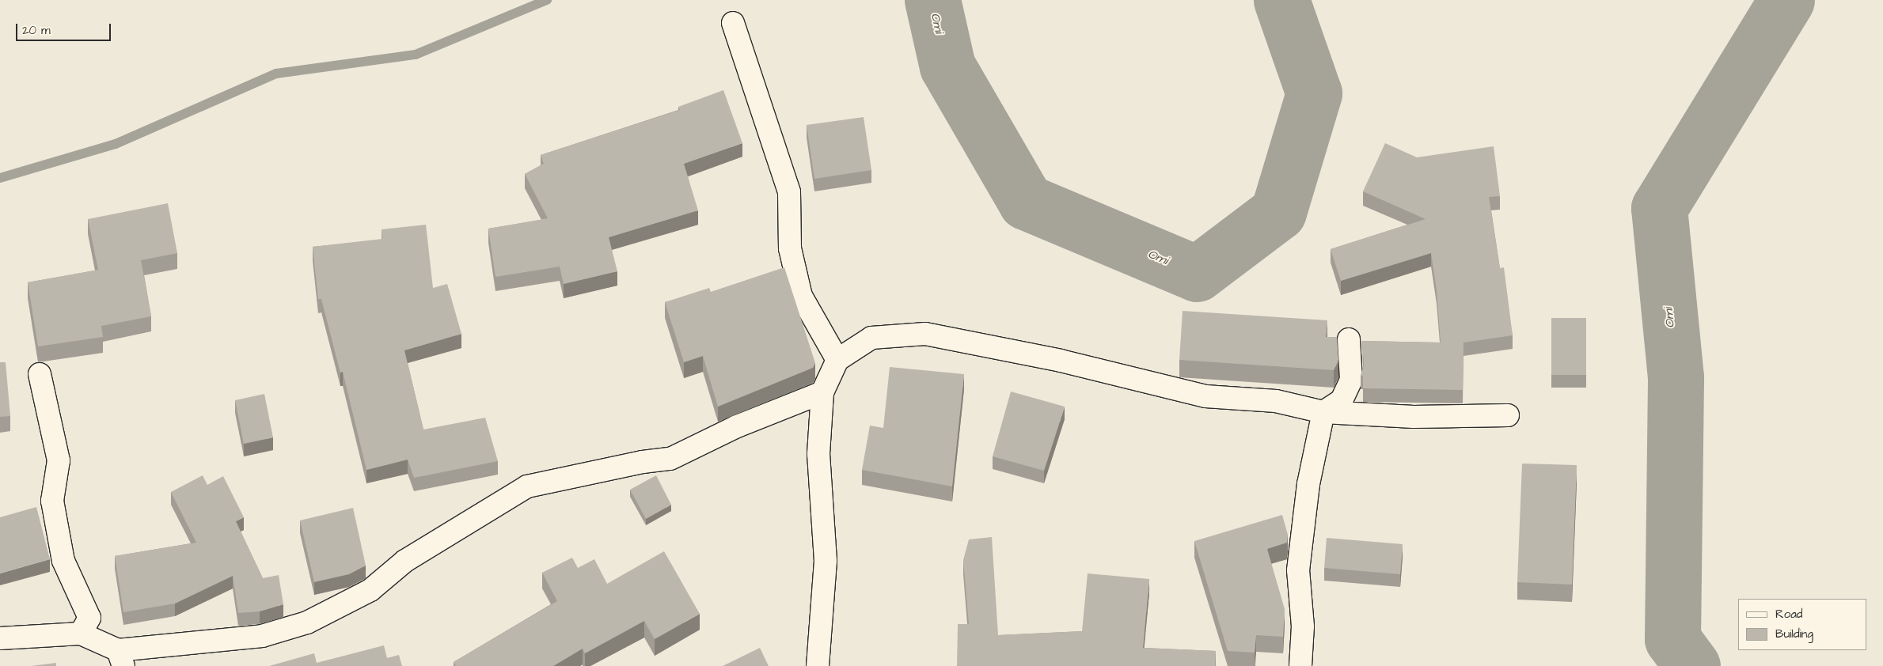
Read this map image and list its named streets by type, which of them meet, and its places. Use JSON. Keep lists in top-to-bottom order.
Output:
{
  "water": ["Omi"],
  "legend": ["Road", "Building"],
  "scale_bar": "20 m"
}
